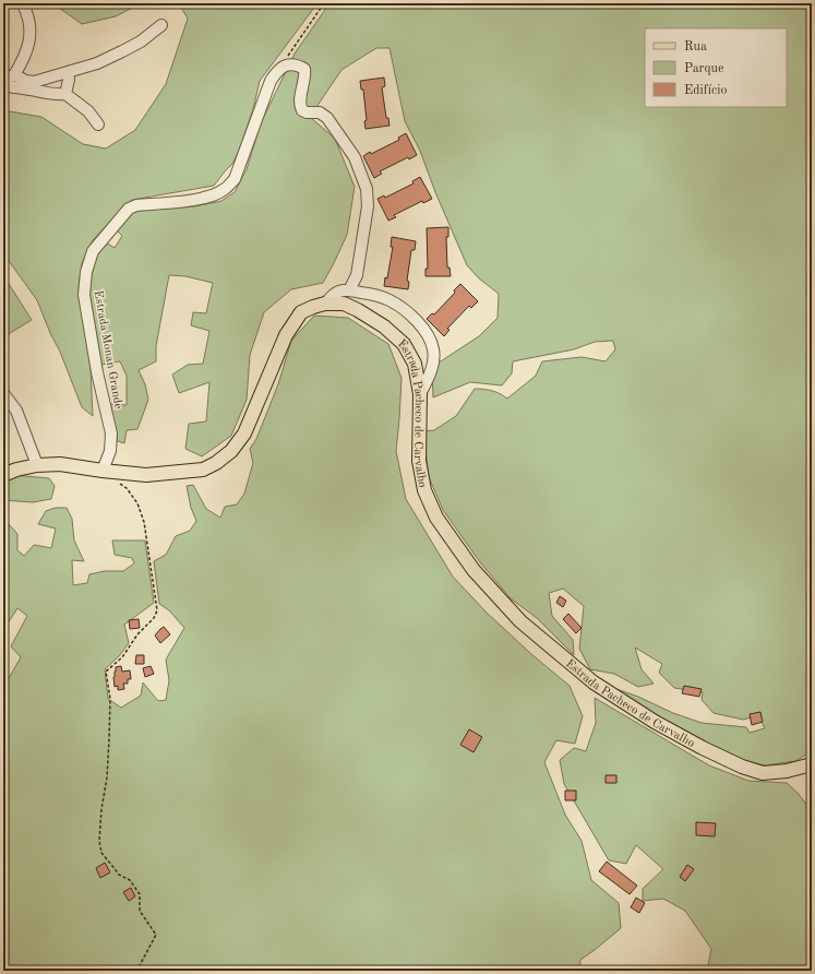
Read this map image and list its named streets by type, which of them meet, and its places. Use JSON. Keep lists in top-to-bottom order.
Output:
{
  "streets": {
    "main road": ["Estrada Pacheco de Carvalho"],
    "street": ["Estrada Monan Grande"]
  },
  "crossings": [
    ["Estrada Monan Grande", "Estrada Pacheco de Carvalho"]
  ],
  "legend": ["Rua", "Parque", "Edifício"]
}
